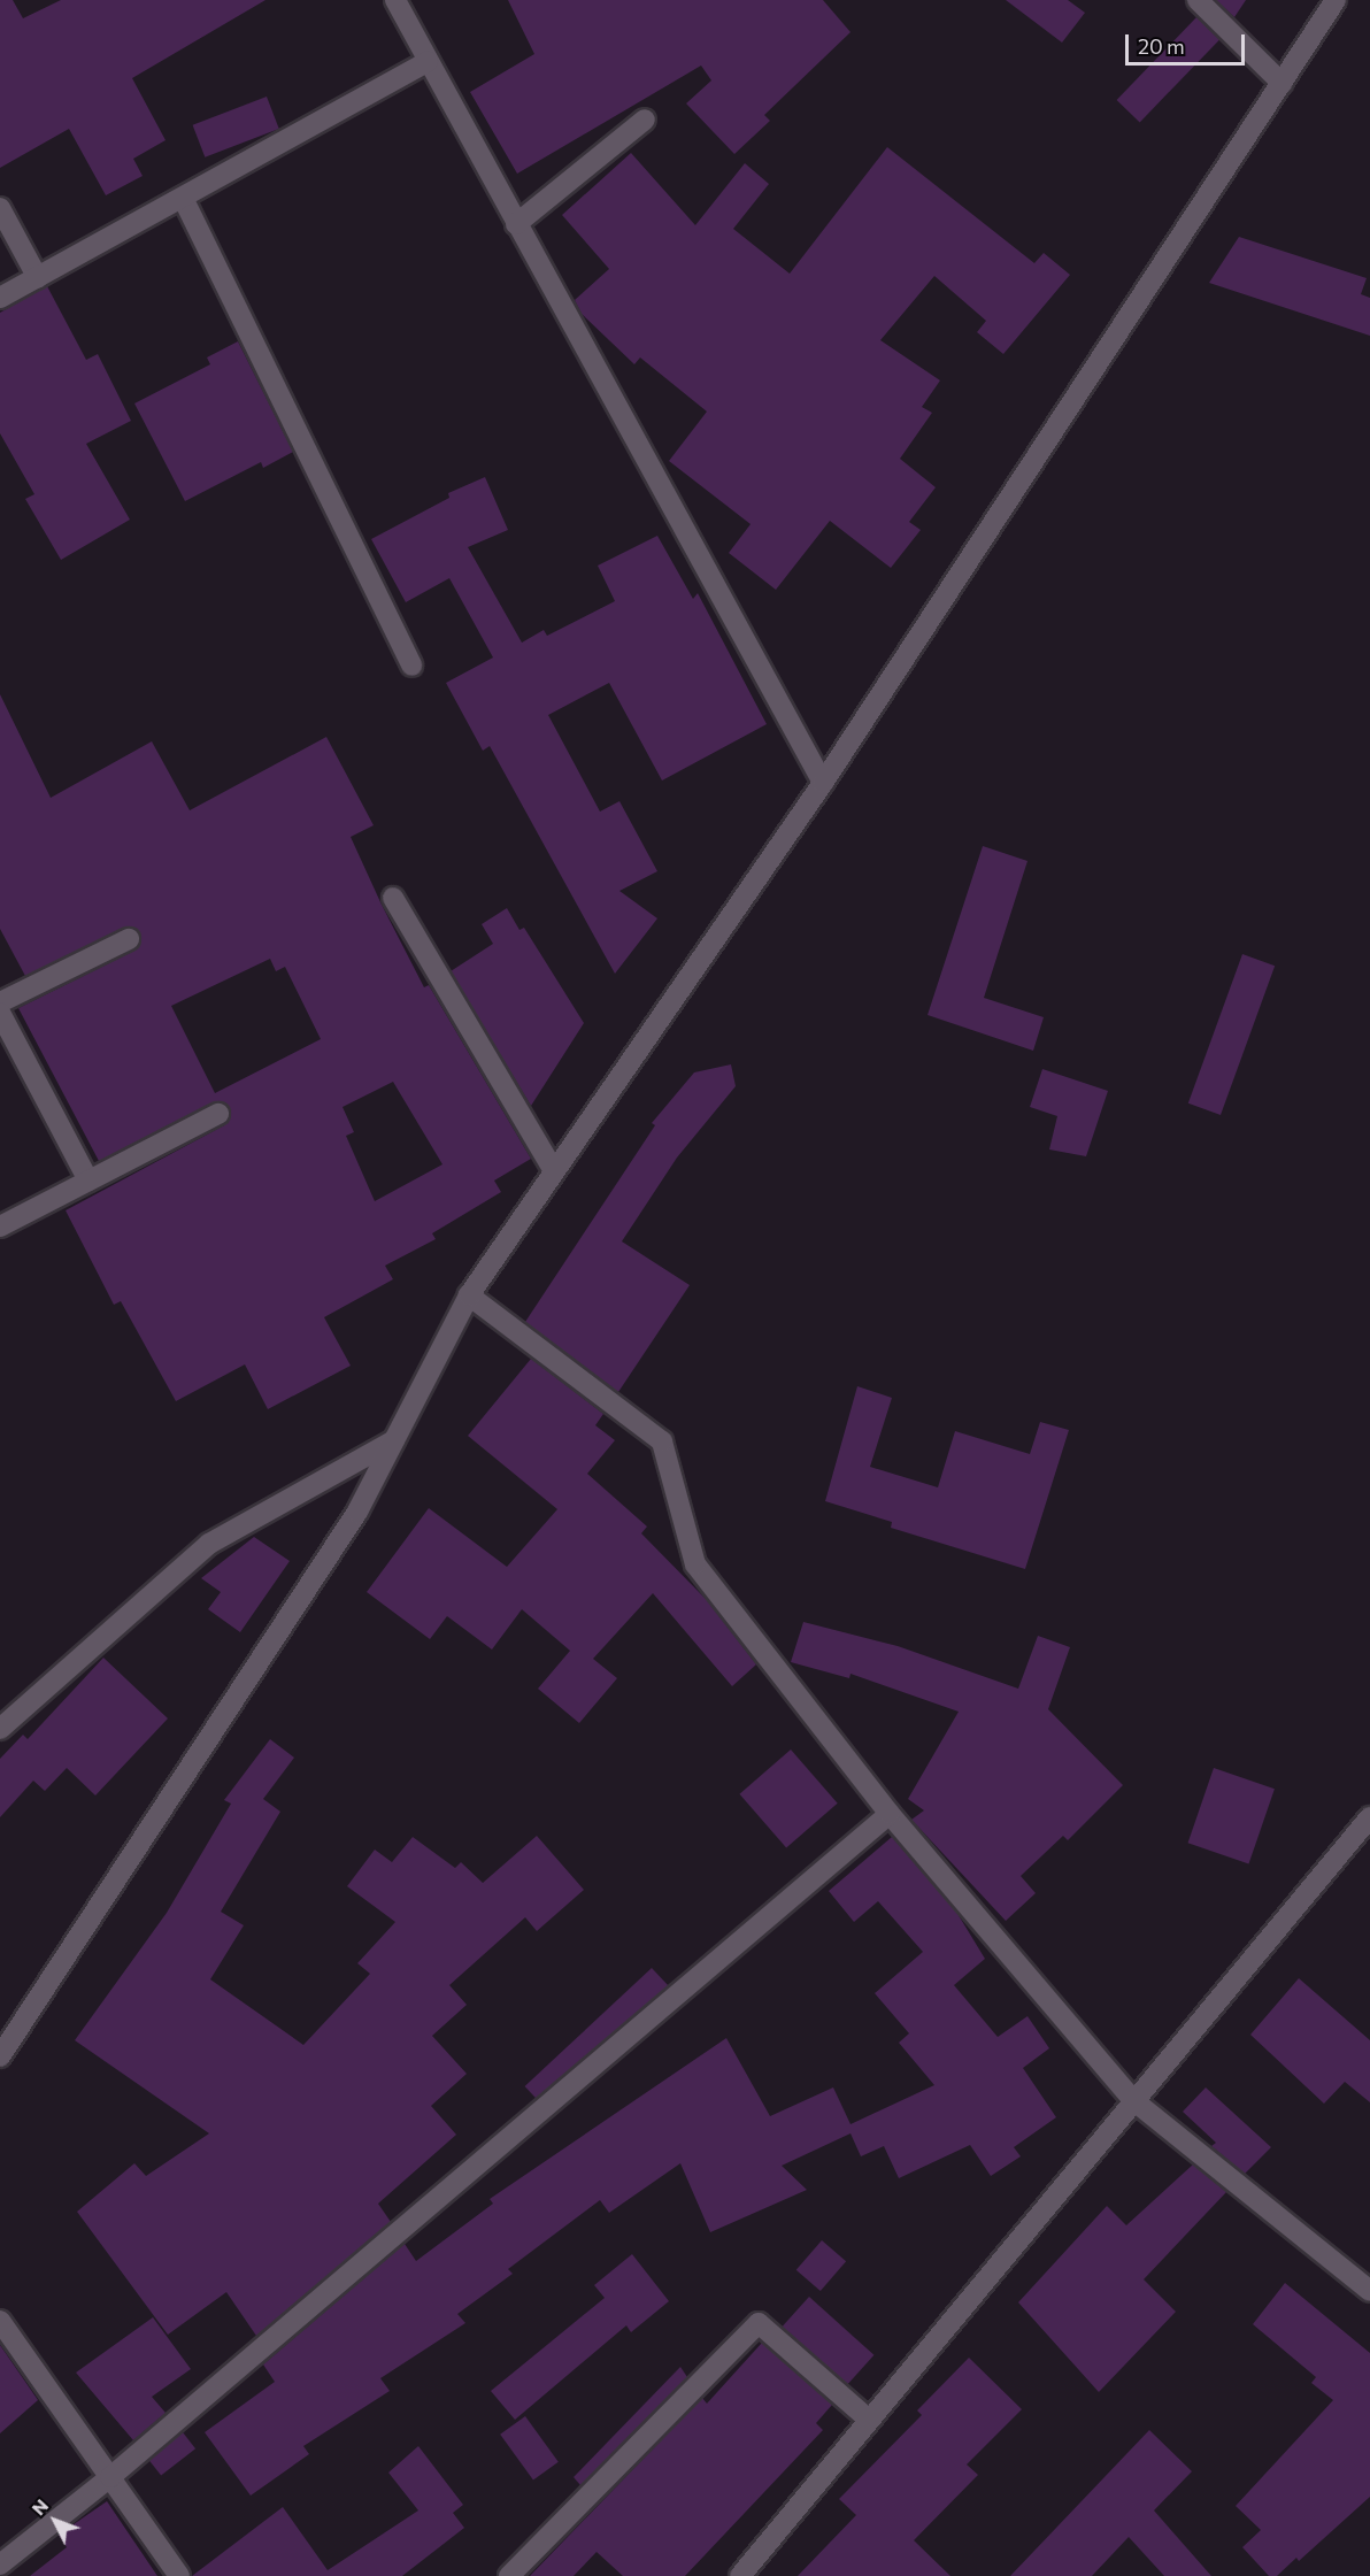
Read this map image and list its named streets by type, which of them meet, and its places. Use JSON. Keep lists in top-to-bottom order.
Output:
{
  "scale_bar": "20 m",
  "north": "top left"
}
